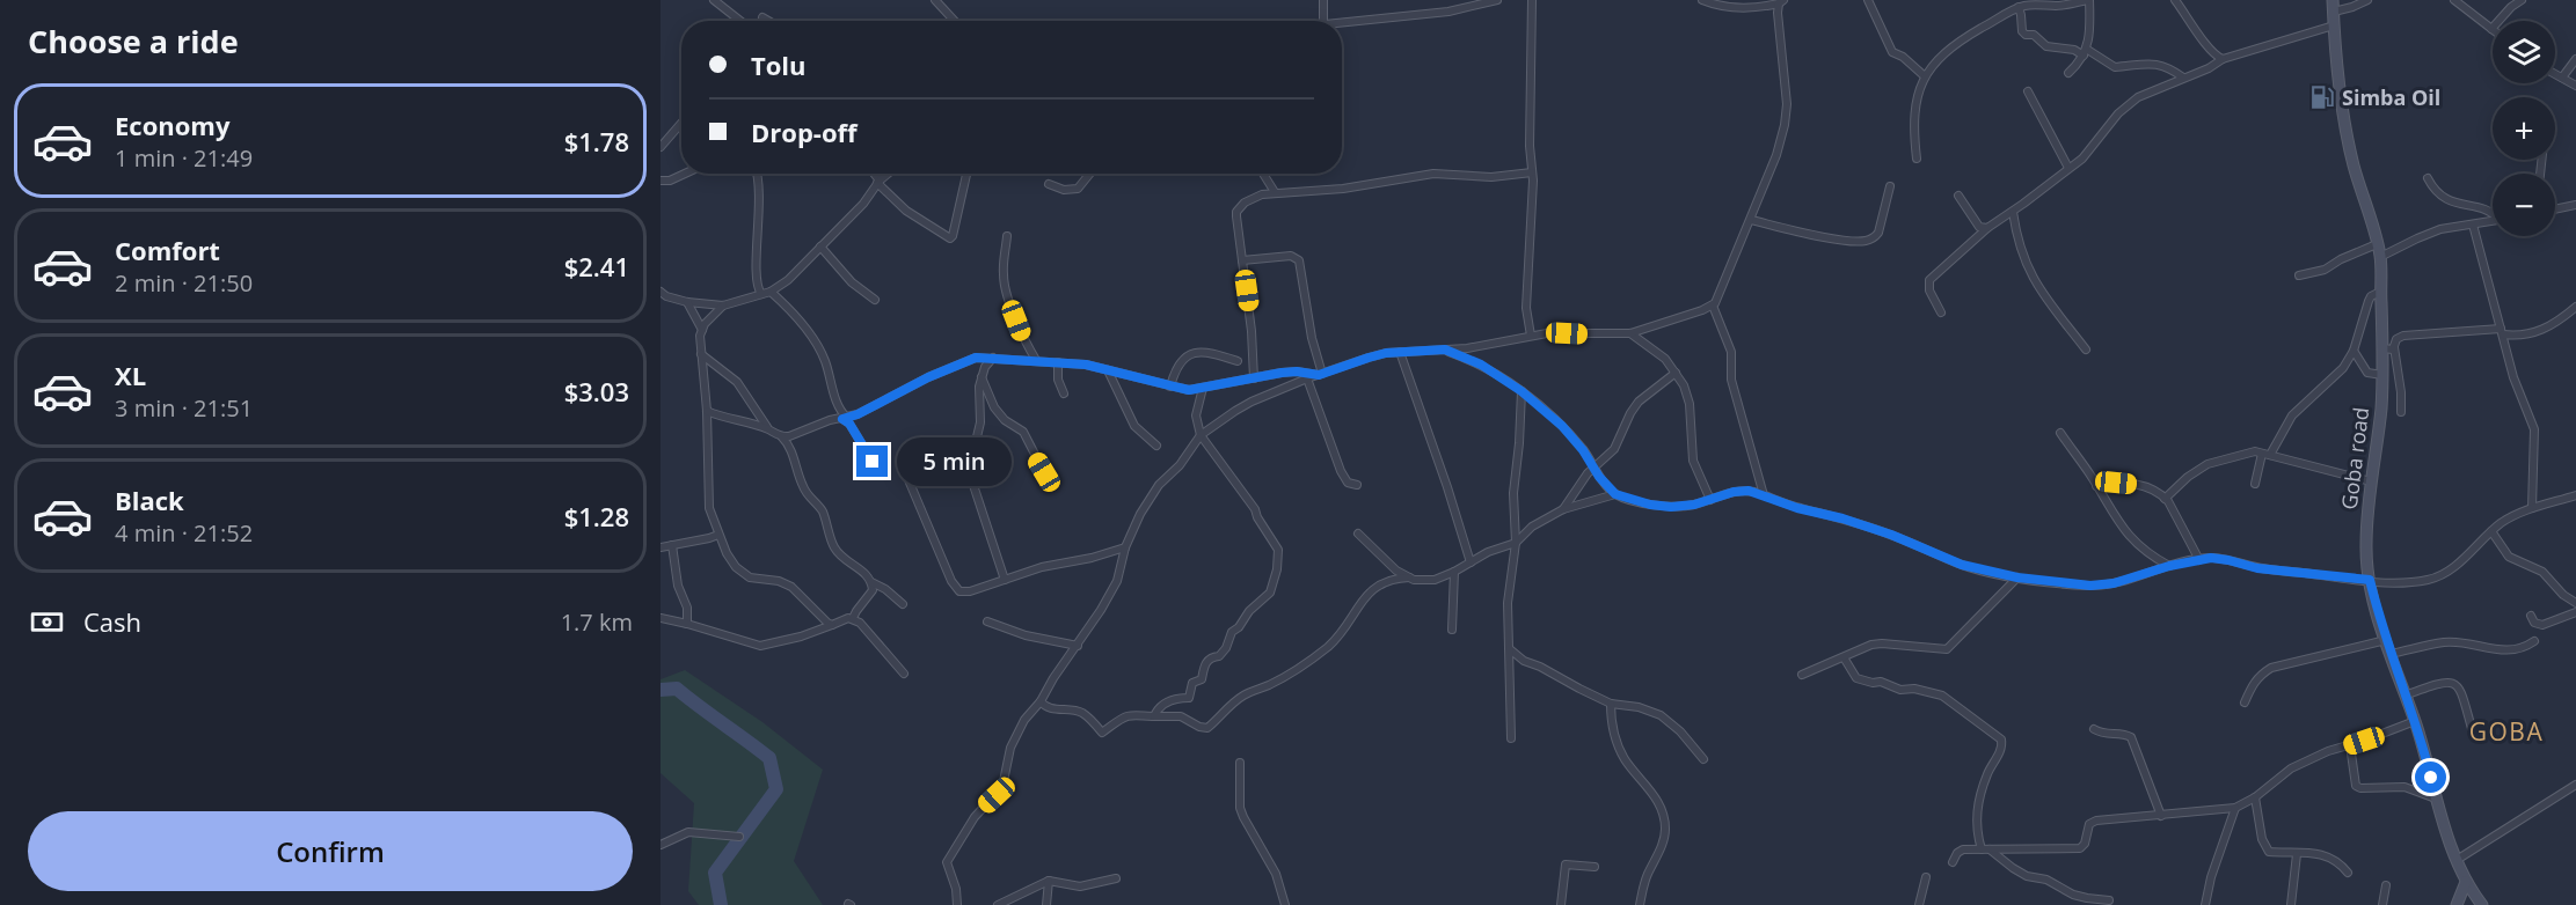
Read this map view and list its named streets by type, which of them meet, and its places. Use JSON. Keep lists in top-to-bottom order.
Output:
{
  "streets": {
    "street": ["Goba road"]
  },
  "districts": ["GOBA"],
  "places": {
    "fuel station": ["Simba Oil"]
  },
  "page": {
    "heading": "Choose a ride",
    "map_buttons": ["+", "−"],
    "banner": ["Tolu", "Drop-off"],
    "list": [
      {
        "name": "Economy",
        "note": "1 min · 21:49",
        "value": "$1.78"
      },
      {
        "name": "Comfort",
        "note": "2 min · 21:50",
        "value": "$2.41"
      },
      {
        "name": "XL",
        "note": "3 min · 21:51",
        "value": "$3.03"
      },
      {
        "name": "Black",
        "note": "4 min · 21:52",
        "value": "$1.28"
      }
    ],
    "bubble": "5 min",
    "pay": ["Cash", "1.7 km"],
    "buttons": "Confirm"
  }
}
